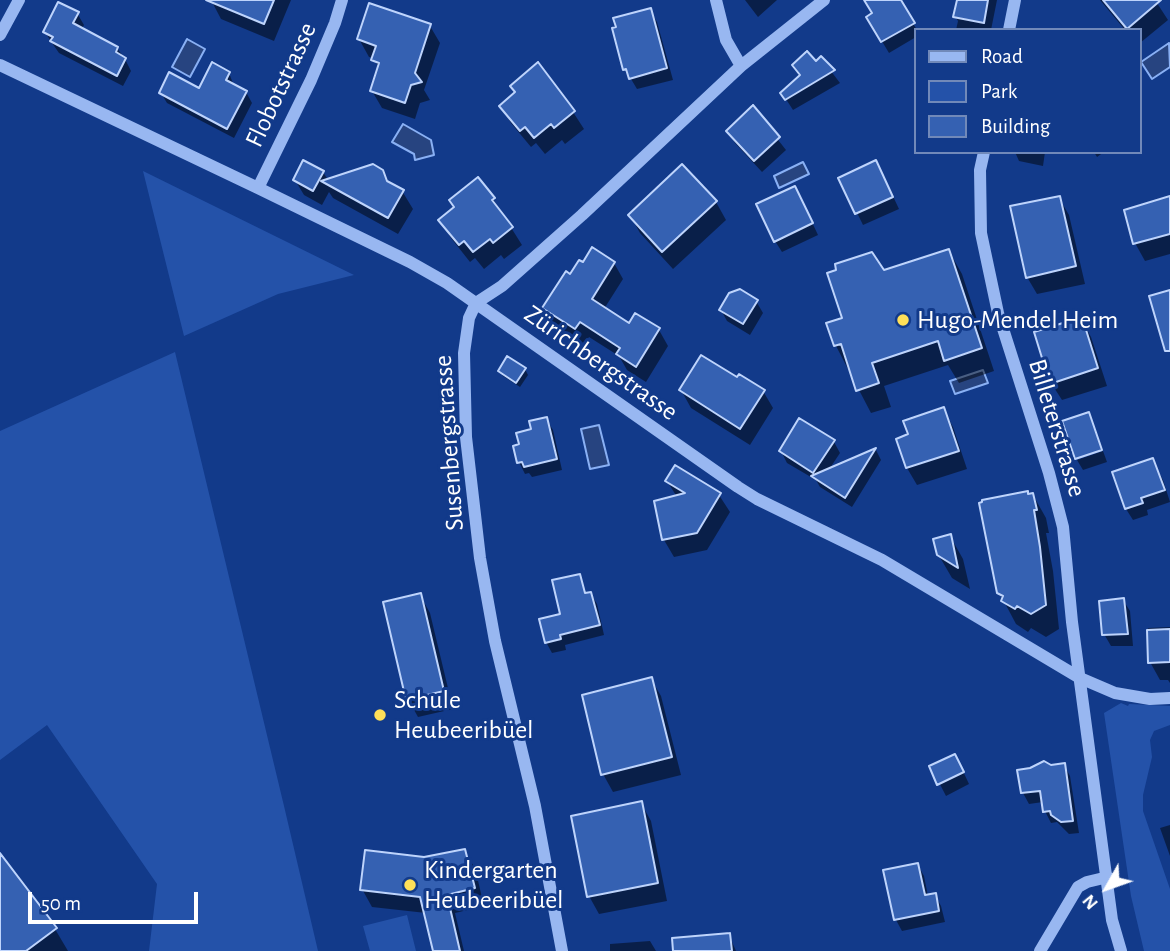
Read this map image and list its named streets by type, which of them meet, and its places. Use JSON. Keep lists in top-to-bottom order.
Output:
{
  "streets": {
    "street": [
      "Flobotstrasse",
      "Zürichbergstrasse",
      "Billeterstrasse",
      "Susenbergstrasse"
    ]
  },
  "crossings": [
    ["Flobotstrasse", "Zürichbergstrasse"],
    ["Zürichbergstrasse", "Billeterstrasse"],
    ["Zürichbergstrasse", "Susenbergstrasse"]
  ],
  "places": ["Hugo-Mendel Heim", "Schule Heubeeribüel", "Kindergarten Heubeeribüel"],
  "legend": ["Road", "Park", "Building"],
  "scale_bar": "50 m",
  "north": "bottom left"
}
